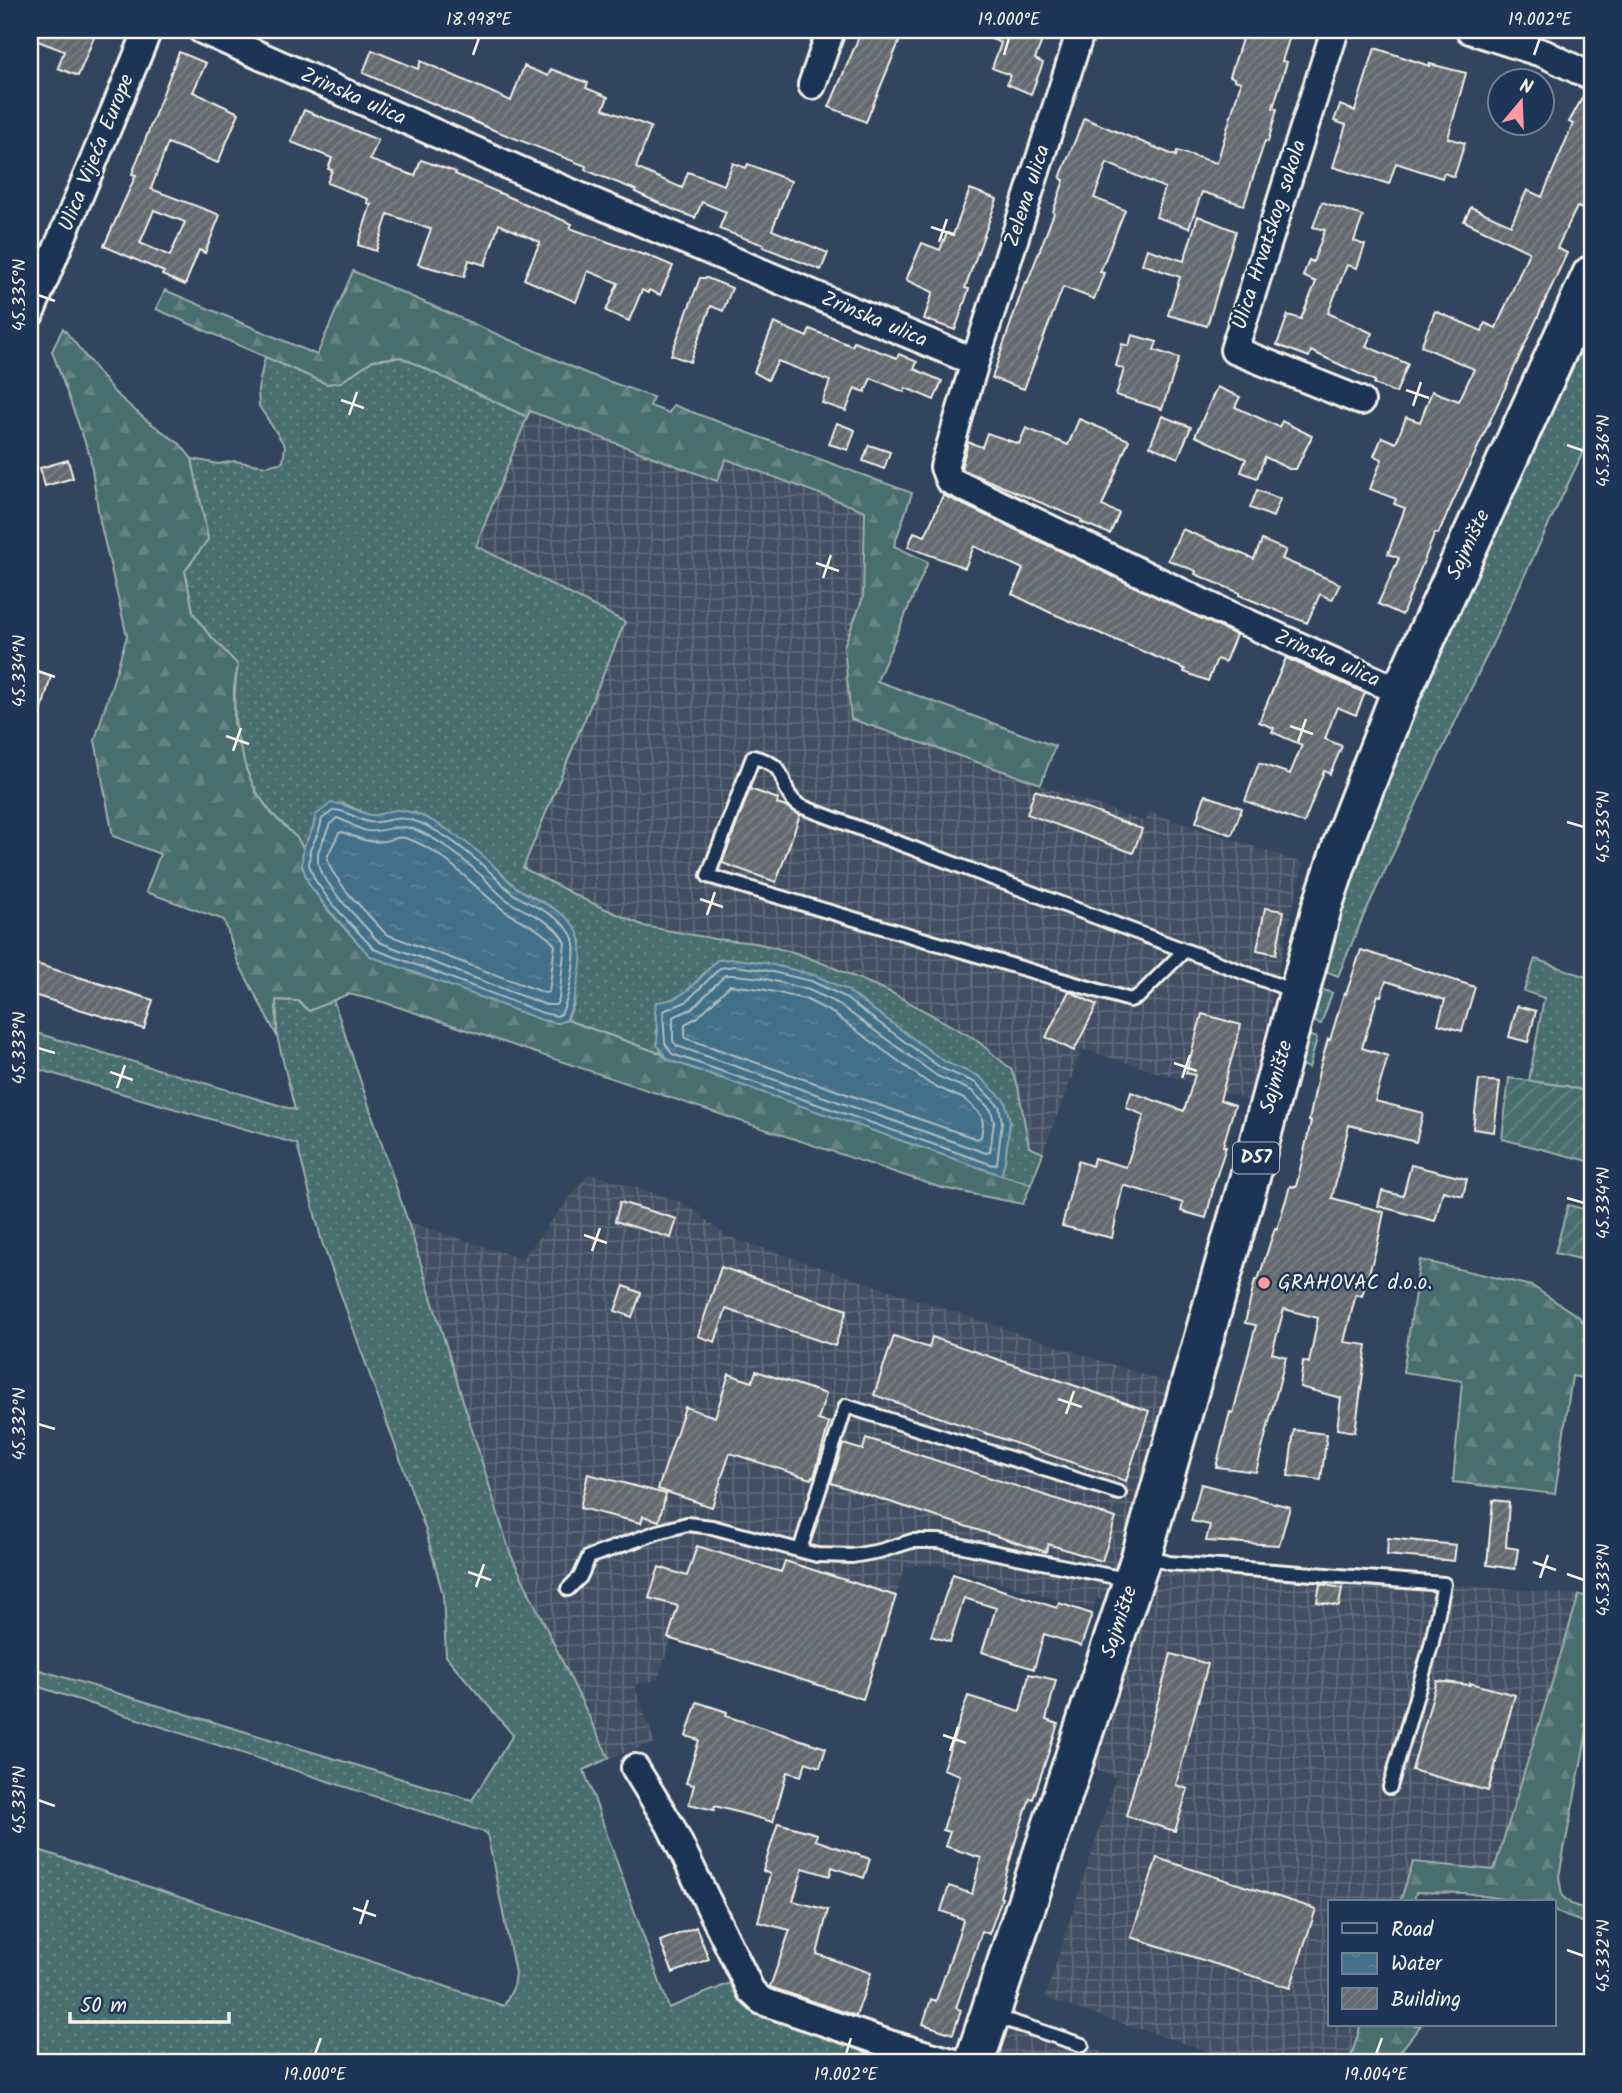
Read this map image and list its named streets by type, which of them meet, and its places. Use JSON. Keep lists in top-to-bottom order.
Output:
{
  "streets": {
    "main road": ["Sajmište", "D57"],
    "street": [
      "Zrinska ulica",
      "Ulica Vijeća Europe",
      "Zelena ulica",
      "Ulica Hrvatskog sokola"
    ]
  },
  "crossings": [
    ["Zrinska ulica", "Zelena ulica"],
    ["Zrinska ulica", "Sajmište"]
  ],
  "places": ["GRAHOVAC d.o.o."],
  "legend": ["Road", "Water", "Building"],
  "scale_bar": "50 m",
  "north": "top",
  "coordinates": [
    "18.998°E",
    "19.000°E",
    "19.002°E",
    "45.335°N",
    "45.336°N",
    "45.334°N",
    "45.333°N",
    "45.332°N",
    "45.331°N",
    "19.004°E"
  ]
}
